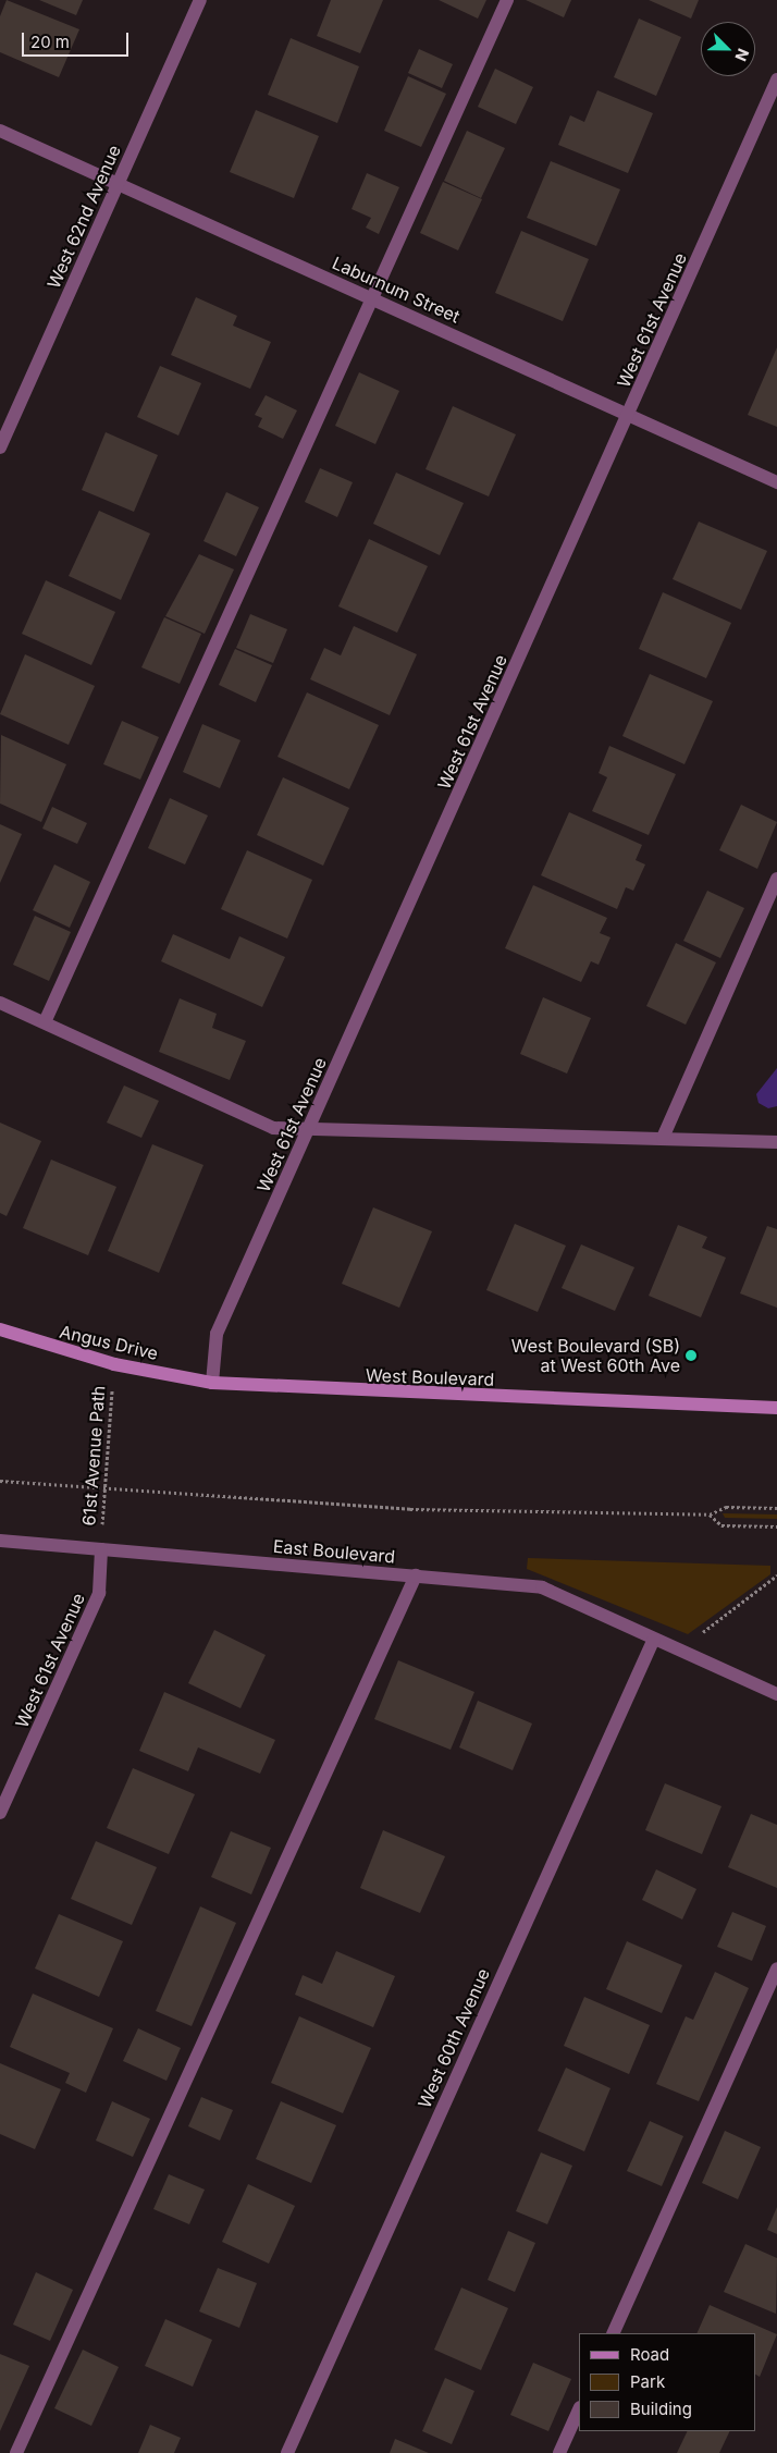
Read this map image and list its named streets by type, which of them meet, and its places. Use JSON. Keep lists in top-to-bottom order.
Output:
{
  "streets": {
    "street": [
      "West 62nd Avenue",
      "Laburnum Street",
      "West 61st Avenue",
      "Angus Drive",
      "West Boulevard",
      "East Boulevard",
      "West 60th Avenue"
    ],
    "path": ["61st Avenue Path"]
  },
  "crossings": [
    ["West 62nd Avenue", "Laburnum Street"],
    ["Laburnum Street", "West 61st Avenue"],
    ["West 61st Avenue", "Angus Drive"],
    ["West 61st Avenue", "West Boulevard"],
    ["West 61st Avenue", "61st Avenue Path"],
    ["West 61st Avenue", "East Boulevard"],
    ["Angus Drive", "West Boulevard"],
    ["Angus Drive", "61st Avenue Path"],
    ["61st Avenue Path", "East Boulevard"],
    ["East Boulevard", "West 60th Avenue"]
  ],
  "places": ["West Boulevard (SB) at West 60th Ave"],
  "legend": ["Road", "Park", "Building"],
  "scale_bar": "20 m",
  "north": "bottom right"
}
